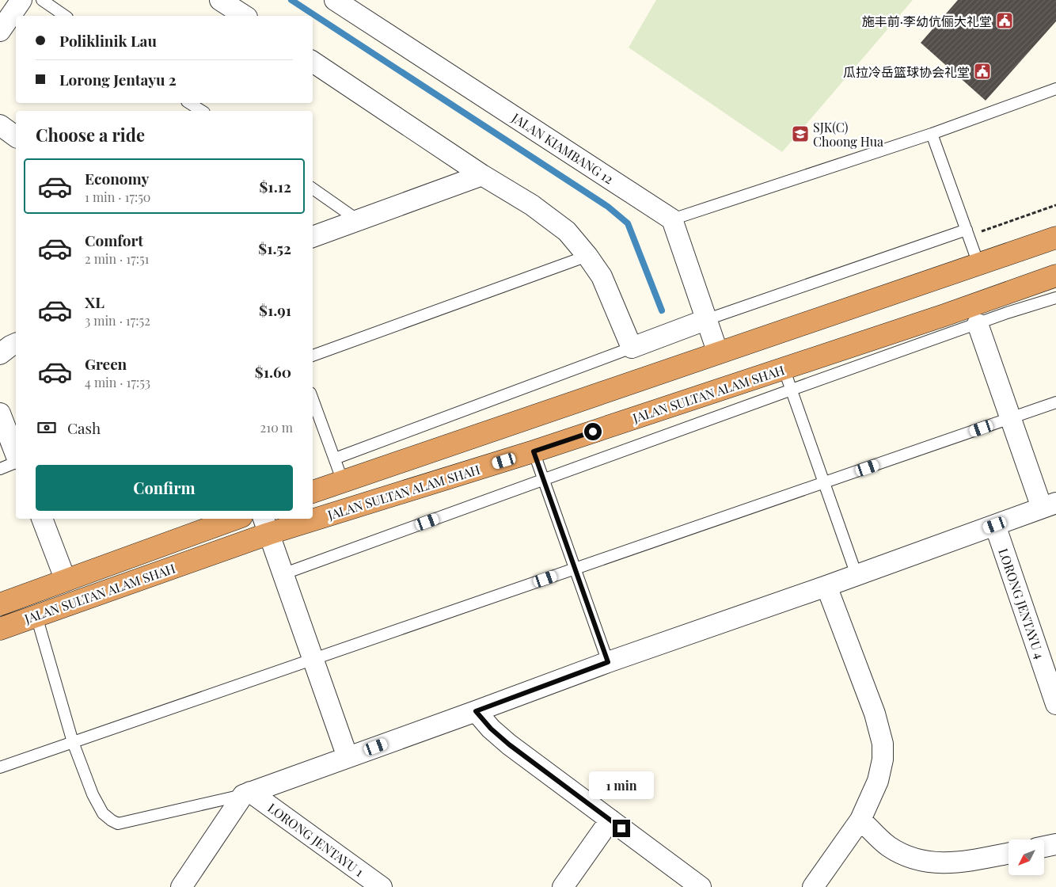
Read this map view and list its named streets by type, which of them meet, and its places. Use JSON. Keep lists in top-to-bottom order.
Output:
{
  "streets": {
    "highway": ["JALAN SULTAN ALAM SHAH"],
    "street": ["JALAN KIAMBANG 12", "LORONG JENTAYU 4", "LORONG JENTAYU 1"]
  },
  "places": {
    "public building": ["施丰前·李幼伉俪大礼堂", "瓜拉冷岳篮球协会礼堂"],
    "school or university": ["SJK(C) Choong Hua"]
  },
  "north": "bottom left",
  "page": {
    "banner": ["Poliklinik Lau", "Lorong Jentayu 2"],
    "heading": "Choose a ride",
    "list": [
      {
        "name": "Economy",
        "note": "1 min · 17:50",
        "value": "$1.12"
      },
      {
        "name": "Comfort",
        "note": "2 min · 17:51",
        "value": "$1.52"
      },
      {
        "name": "XL",
        "note": "3 min · 17:52",
        "value": "$1.91"
      },
      {
        "name": "Green",
        "note": "4 min · 17:53",
        "value": "$1.60"
      }
    ],
    "pay": ["Cash", "210 m"],
    "buttons": "Confirm",
    "bubble": "1 min"
  }
}
